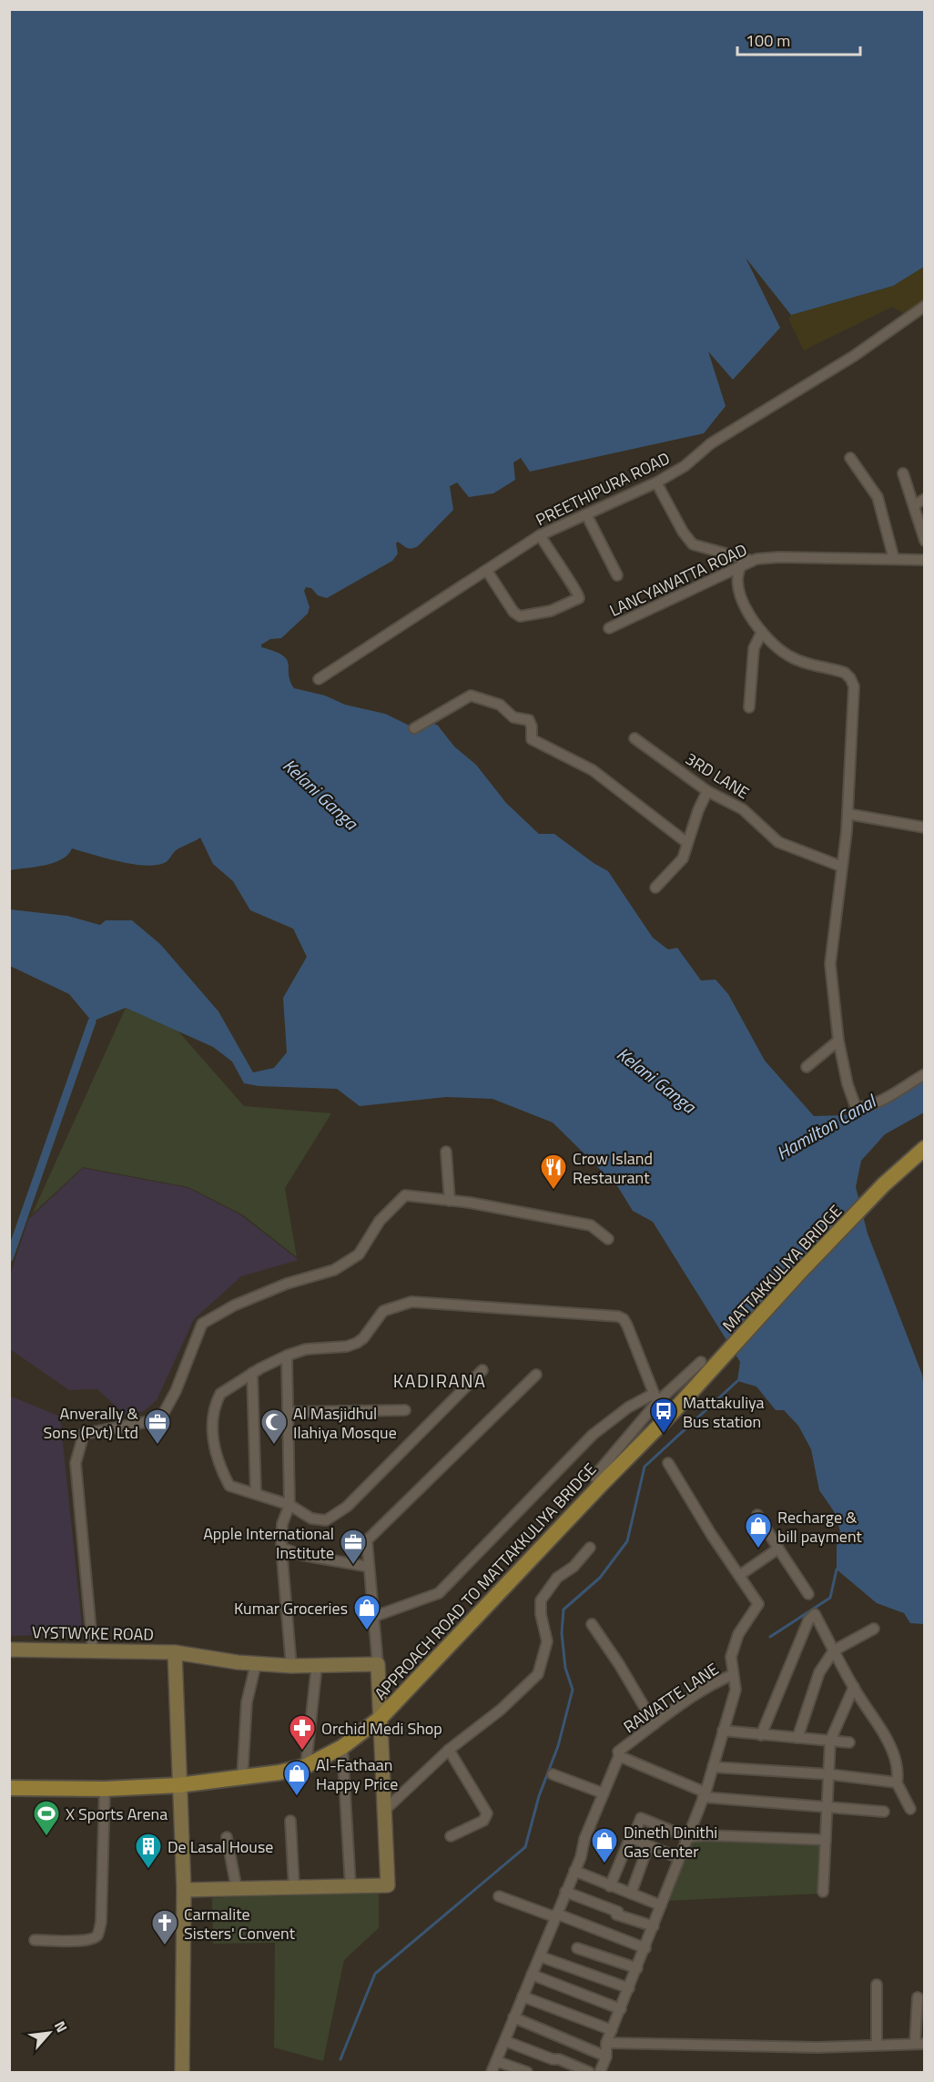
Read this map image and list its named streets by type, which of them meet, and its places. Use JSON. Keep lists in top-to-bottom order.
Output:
{
  "streets": {
    "main road": ["MATTAKKULIYA BRIDGE", "APPROACH ROAD TO MATTAKKULIYA BRIDGE"],
    "street": [
      "PREETHIPURA ROAD",
      "LANCYAWATTA ROAD",
      "3RD LANE",
      "VYSTWYKE ROAD",
      "RAWATTE LANE"
    ]
  },
  "crossings": [
    ["MATTAKKULIYA BRIDGE", "APPROACH ROAD TO MATTAKKULIYA BRIDGE"]
  ],
  "districts": ["KADIRANA"],
  "water": ["Kelani Ganga", "Hamilton Canal"],
  "places": {
    "restaurant": ["Crow Island Restaurant"],
    "bus stop": ["Mattakuliya Bus station"],
    "office": ["Anverally & Sons (Pvt) Ltd", "Apple International Institute"],
    "mosque": ["Al Masjidhul Ilahiya Mosque"],
    "shop": [
      "Recharge & bill payment",
      "Kumar Groceries",
      "Al-Fathaan Happy Price",
      "Dineth Dinithi Gas Center"
    ],
    "pharmacy": ["Orchid Medi Shop"],
    "sports": ["X Sports Arena"],
    "building": ["De Lasal House"],
    "church": ["Carmalite Sisters' Convent"]
  },
  "scale_bar": "100 m",
  "north": "top right"
}
